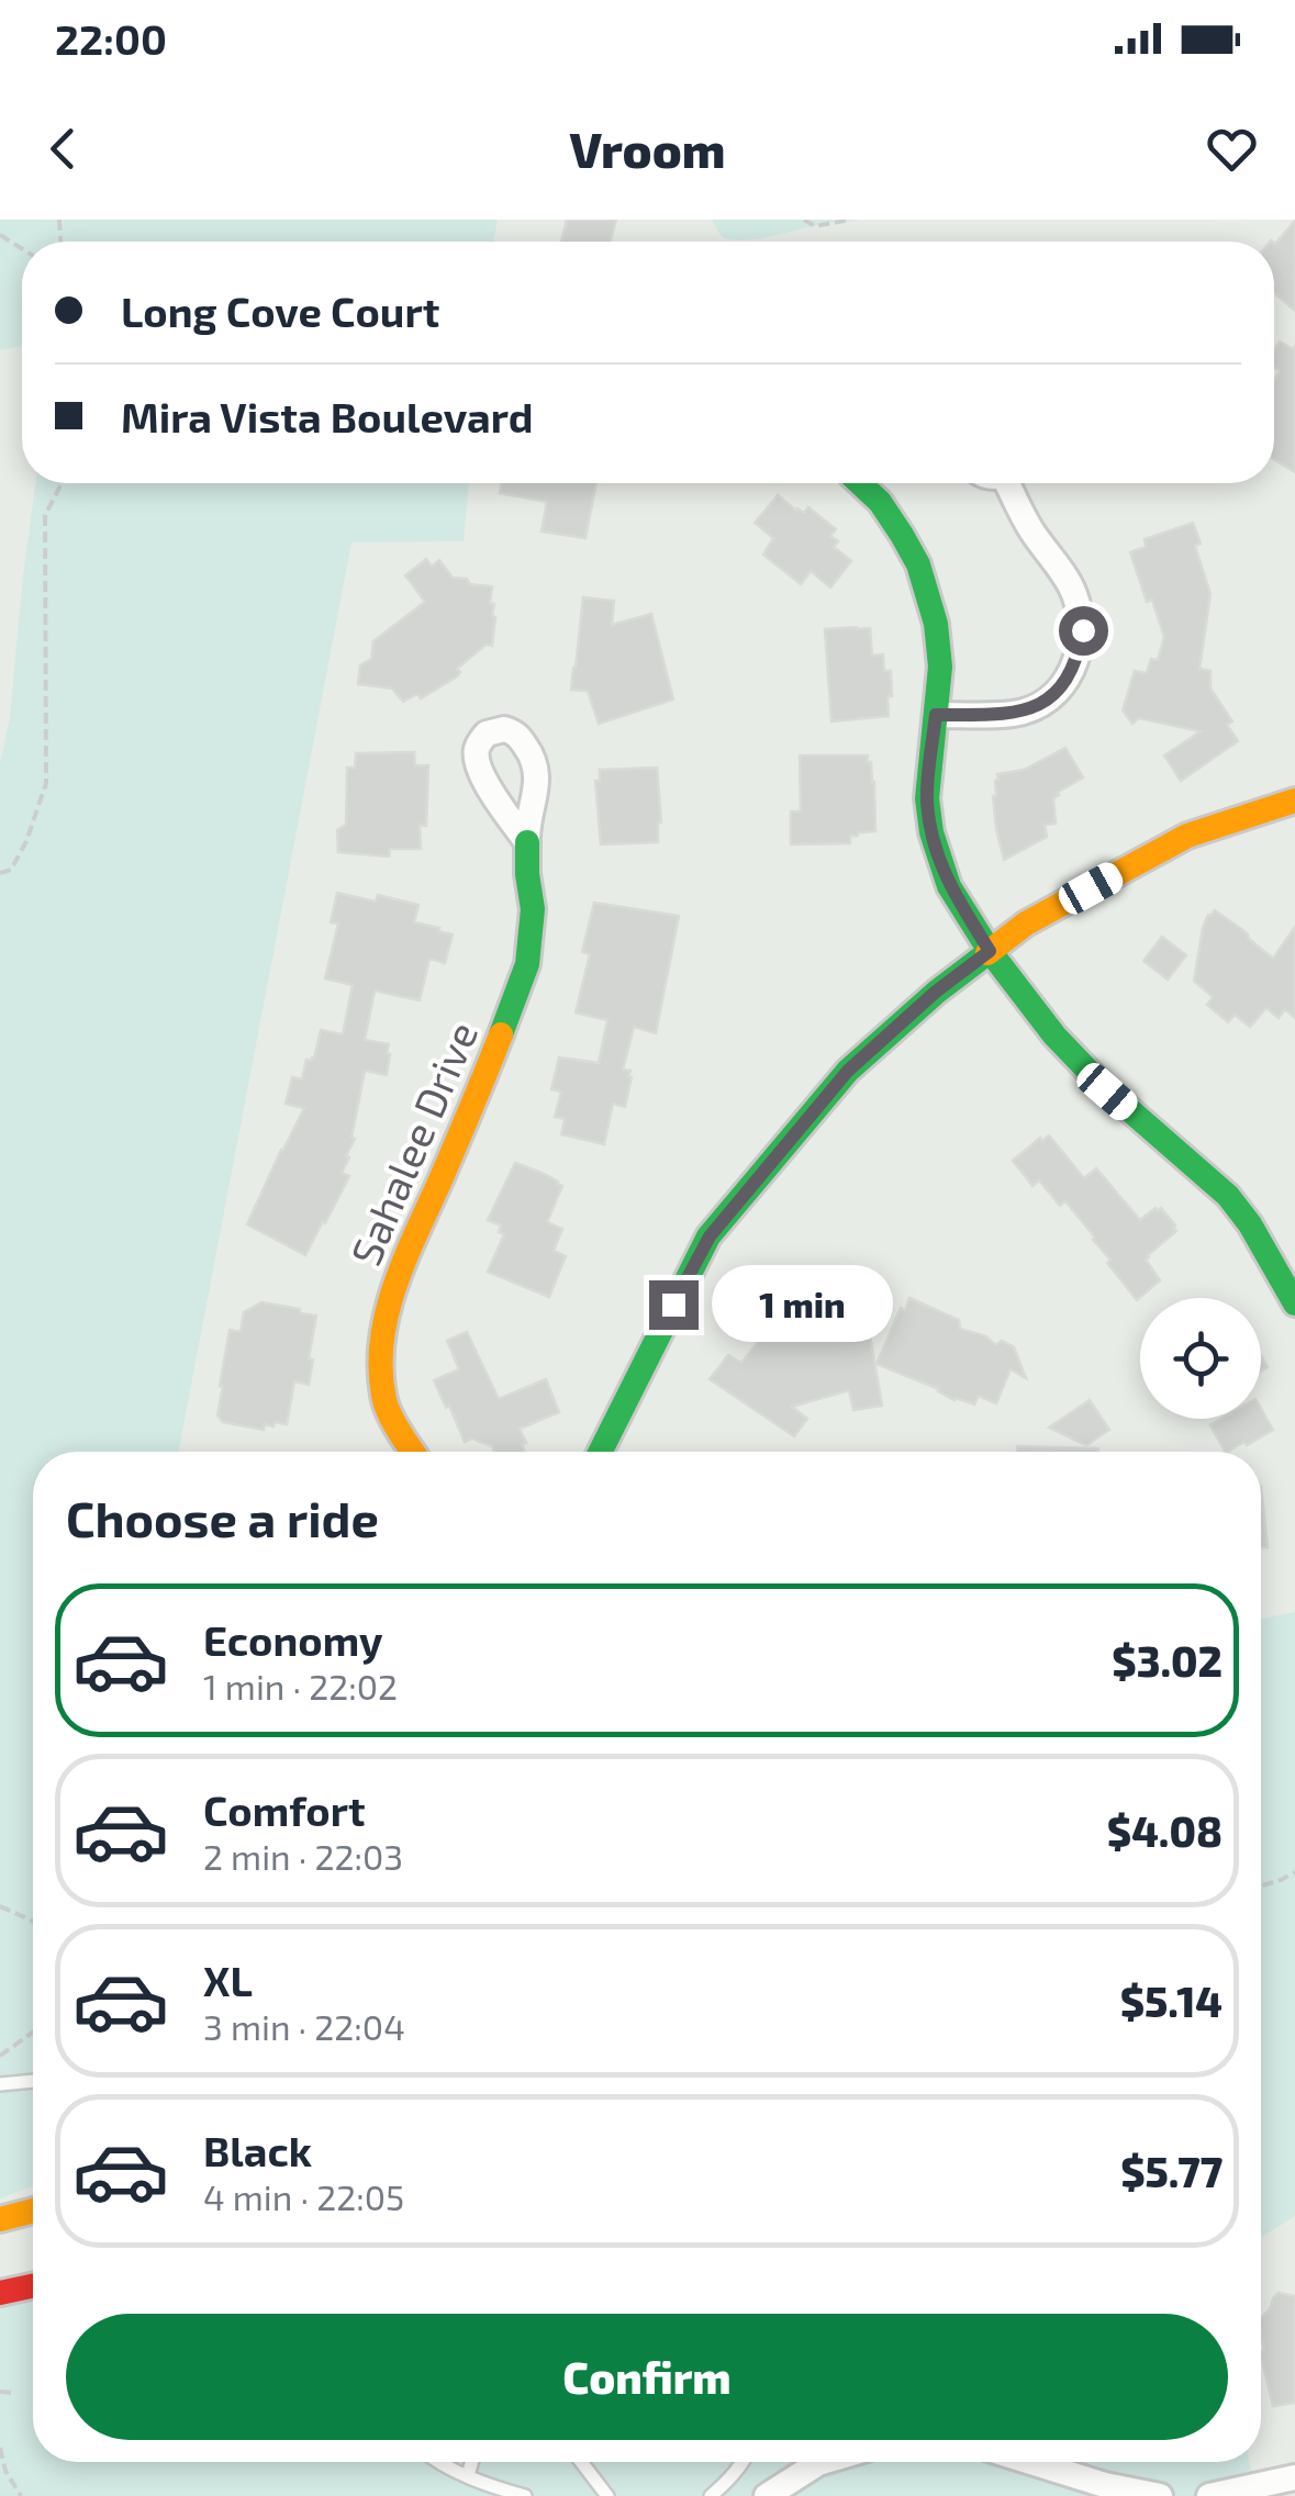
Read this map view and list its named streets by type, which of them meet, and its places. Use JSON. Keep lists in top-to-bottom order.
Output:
{
  "streets": {
    "street": ["Sahalee Drive"]
  },
  "page": {
    "status": "22:00",
    "header": "Vroom",
    "banner": ["Long Cove Court", "Mira Vista Boulevard"],
    "bubble": "1 min",
    "heading": "Choose a ride",
    "list": [
      {
        "name": "Economy",
        "note": "1 min · 22:02",
        "value": "$3.02"
      },
      {
        "name": "Comfort",
        "note": "2 min · 22:03",
        "value": "$4.08"
      },
      {
        "name": "XL",
        "note": "3 min · 22:04",
        "value": "$5.14"
      },
      {
        "name": "Black",
        "note": "4 min · 22:05",
        "value": "$5.77"
      }
    ],
    "buttons": "Confirm"
  }
}
